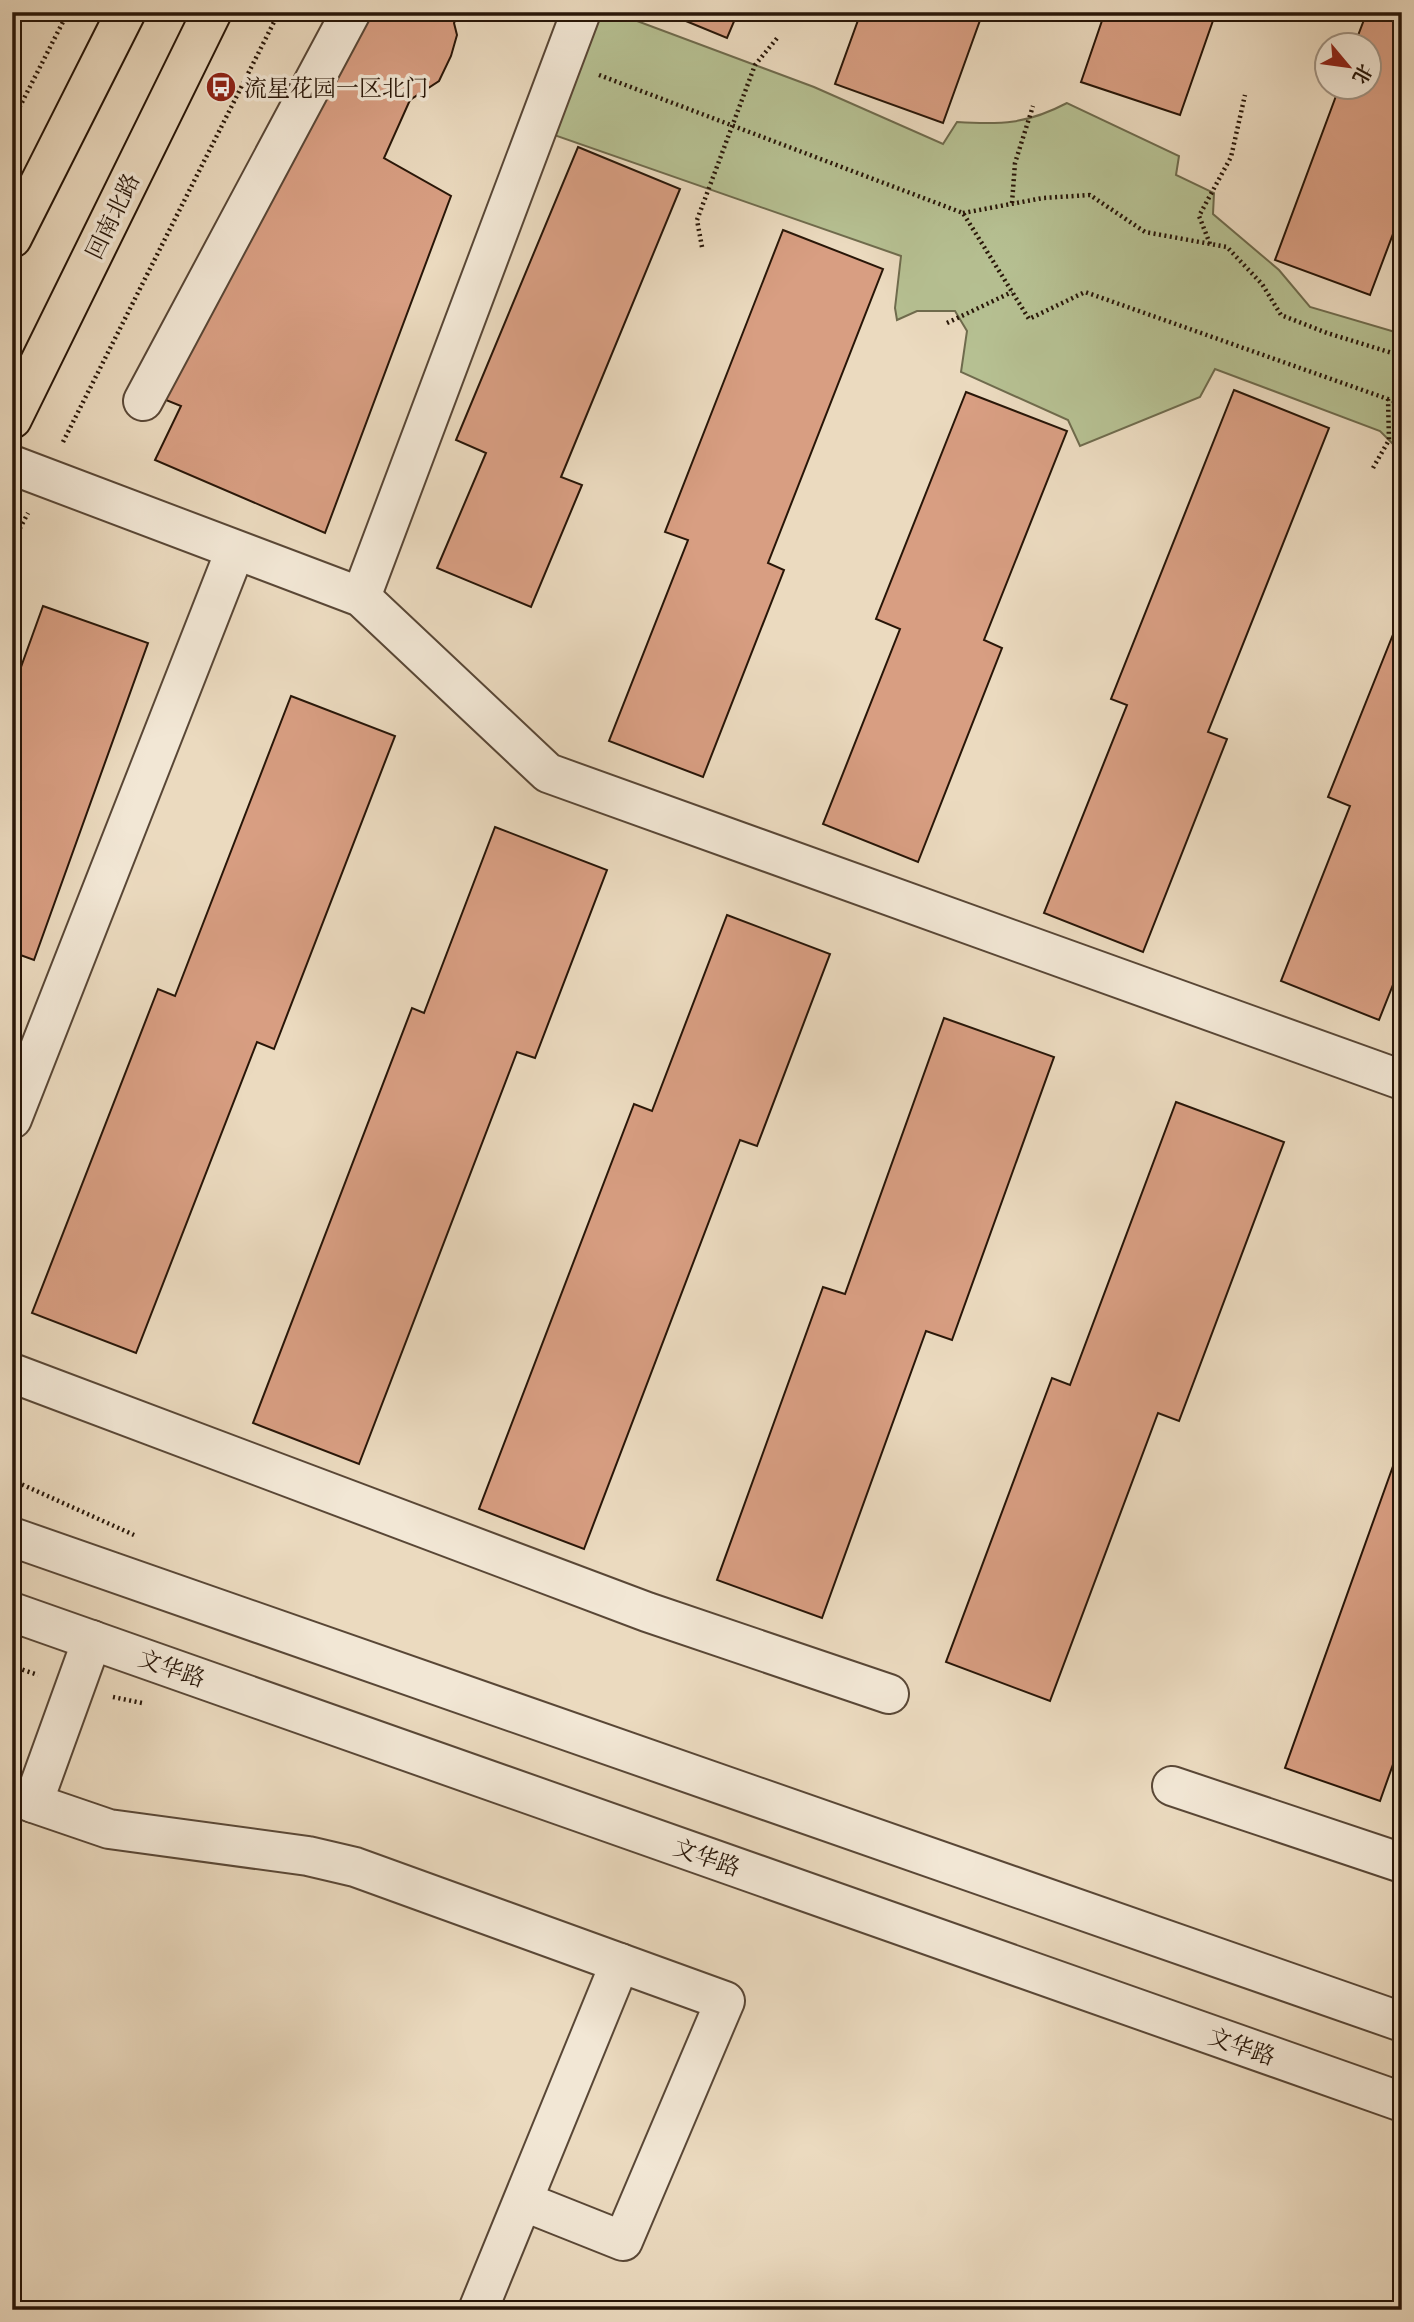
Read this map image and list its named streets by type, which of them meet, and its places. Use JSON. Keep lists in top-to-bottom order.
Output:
{
  "streets": {
    "main road": ["回南北路"],
    "street": ["文华路"]
  },
  "places": {
    "bus stop": ["流星花园一区北门"]
  },
  "north": "bottom right"
}
